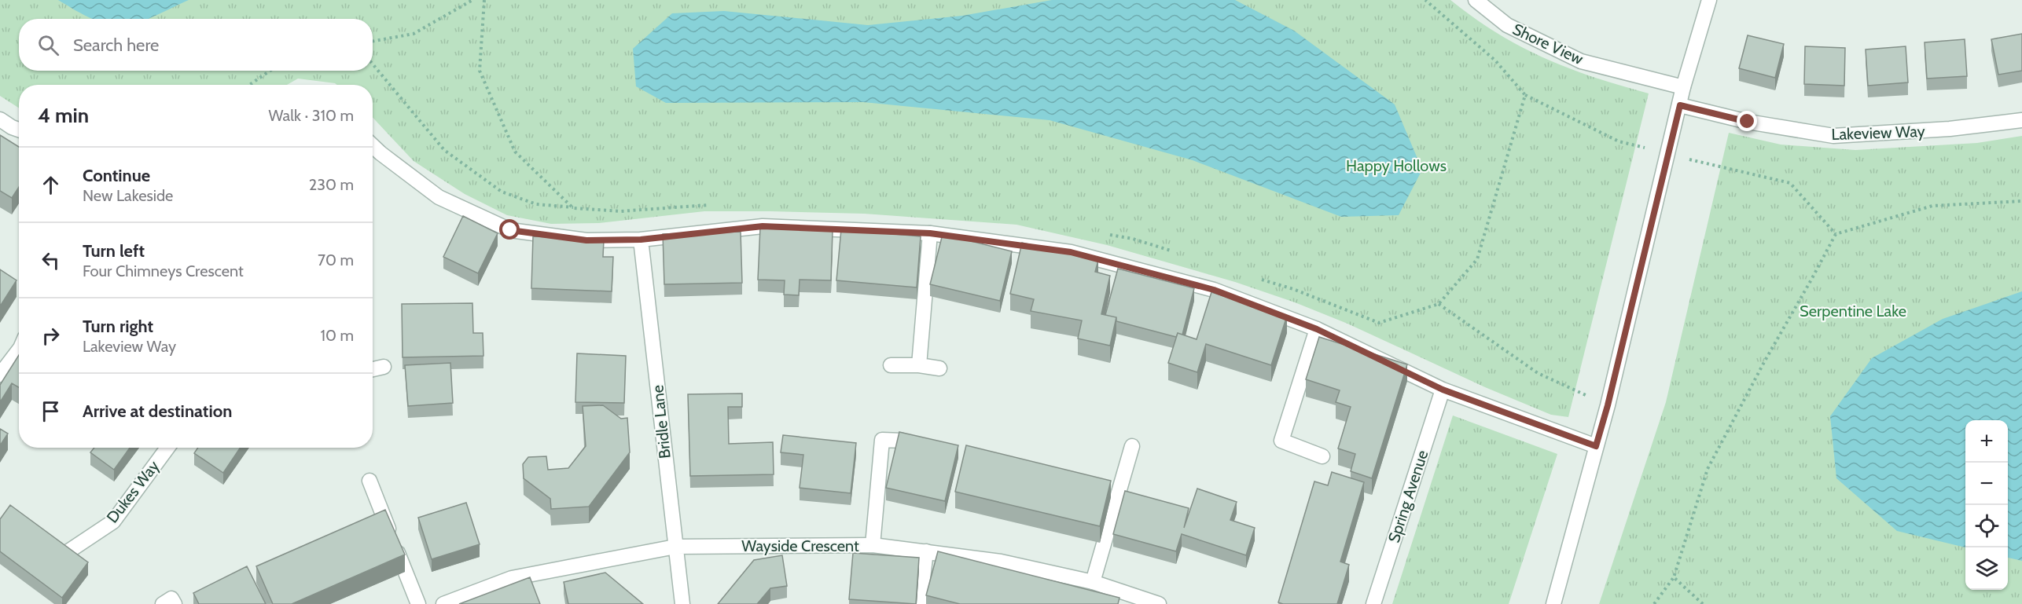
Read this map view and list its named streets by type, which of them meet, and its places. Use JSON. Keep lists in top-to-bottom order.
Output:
{
  "streets": {
    "street": [
      "Shore View",
      "Lakeview Way",
      "Bridle Lane",
      "Dukes Way",
      "Spring Avenue",
      "Wayside Crescent"
    ]
  },
  "crossings": [
    ["Bridle Lane", "Wayside Crescent"]
  ],
  "parks": ["Happy Hollows", "Serpentine Lake"],
  "page": {
    "search": "Search here",
    "heading": ["4 min", "Walk · 310 m"],
    "list": [
      ["Continue", "New Lakeside", "230 m"],
      ["Turn left", "Four Chimneys Crescent", "70 m"],
      ["Turn right", "Lakeview Way", "10 m"],
      "Arrive at destination"
    ],
    "map_buttons": ["+", "−"]
  }
}
